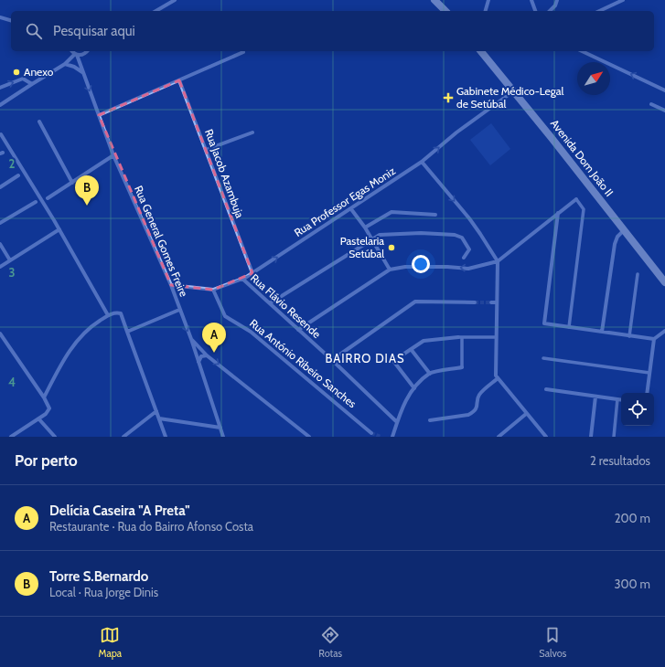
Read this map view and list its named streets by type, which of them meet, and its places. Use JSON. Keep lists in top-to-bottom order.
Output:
{
  "streets": {
    "main road": ["Avenida Dom João II"],
    "street": [
      "Rua Jacob Azambuja",
      "Rua Professor Egas Moniz",
      "Rua General Gomes Freire",
      "Rua Flávio Resende",
      "Rua António Ribeiro Sanches"
    ]
  },
  "crossings": [
    ["Avenida Dom João II", "Rua Professor Egas Moniz"],
    ["Rua Jacob Azambuja", "Rua Professor Egas Moniz"],
    ["Rua Professor Egas Moniz", "Rua General Gomes Freire"],
    ["Rua Professor Egas Moniz", "Rua Flávio Resende"],
    ["Rua Professor Egas Moniz", "Rua António Ribeiro Sanches"]
  ],
  "one_way": ["Rua Professor Egas Moniz"],
  "districts": ["BAIRRO DIAS"],
  "places": {
    "other": ["Anexo", "Pastelaria Setúbal"],
    "health": ["Gabinete Médico-Legal de Setúbal"]
  },
  "north": "top right",
  "page": {
    "search": "Pesquisar aqui",
    "pins": ["B", "A"],
    "heading": ["Por perto", "2 resultados"],
    "list": [
      {
        "mark": "A",
        "name": "Delícia Caseira \"A Preta\"",
        "note": "Restaurante · Rua do Bairro Afonso Costa",
        "value": "200 m"
      },
      {
        "mark": "B",
        "name": "Torre S.Bernardo",
        "note": "Local · Rua Jorge Dinis",
        "value": "300 m"
      }
    ],
    "nav": ["Mapa", "Rotas", "Salvos"]
  },
  "grid": {
    "rows": ["2", "3", "4"]
  }
}
